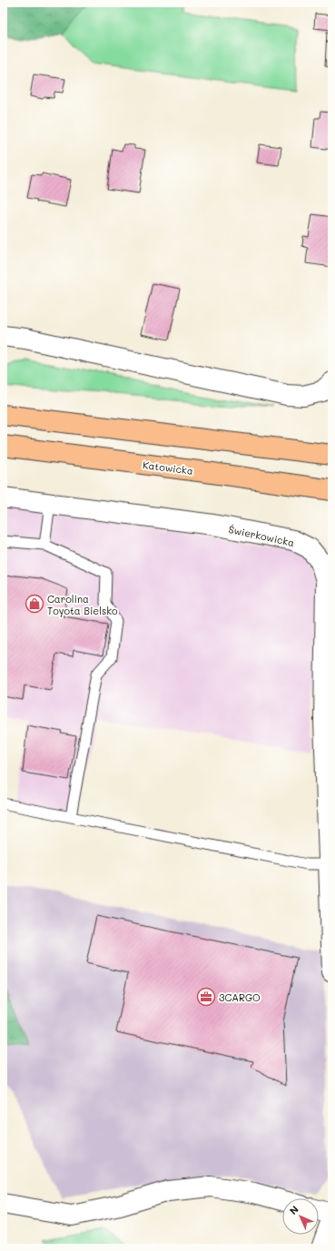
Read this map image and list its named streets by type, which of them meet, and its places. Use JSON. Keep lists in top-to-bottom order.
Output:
{
  "streets": {
    "main road": ["Katowicka"],
    "street": ["Świerkowicka"]
  },
  "places": {
    "shop": ["Carolina Toyota Bielsko"],
    "office": ["3CARGO"]
  },
  "north": "top left"
}
